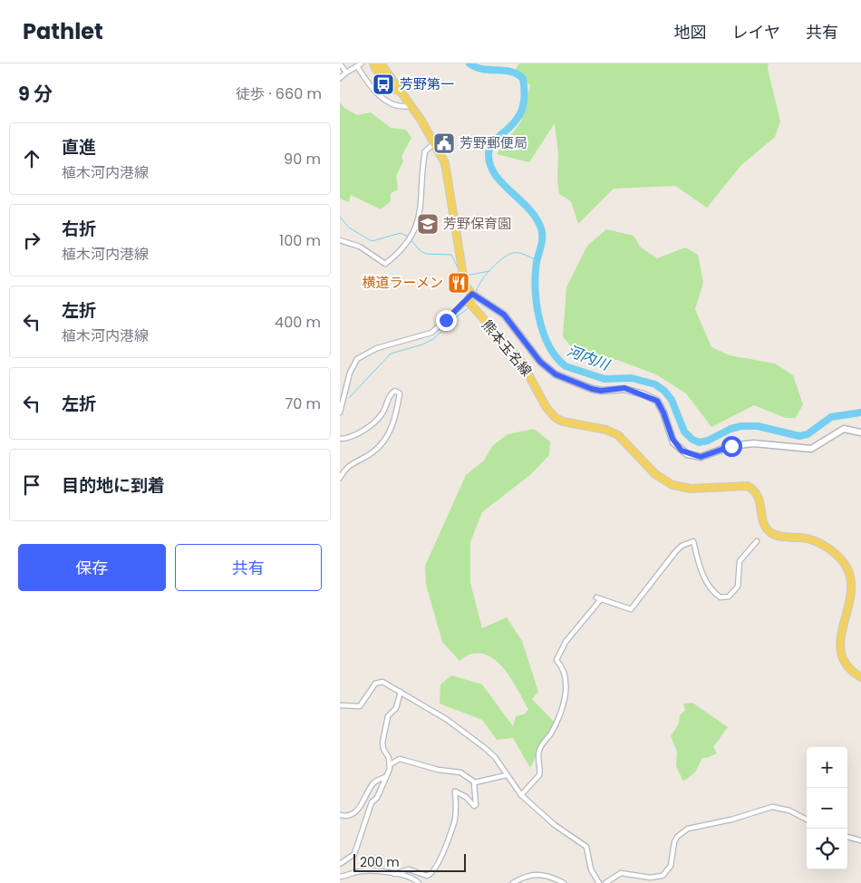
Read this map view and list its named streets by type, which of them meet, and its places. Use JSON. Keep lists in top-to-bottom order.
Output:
{
  "streets": {
    "main road": ["熊本玉名線"]
  },
  "water": ["河内川"],
  "places": {
    "bus stop": ["芳野第一"],
    "public building": ["芳野郵便局"],
    "school or university": ["芳野保育園"],
    "restaurant": ["横道ラーメン"]
  },
  "scale_bar": "200 m",
  "page": {
    "header": "Pathlet",
    "nav": ["地図", "レイヤ", "共有"],
    "heading": ["9 分", "徒歩 · 660 m"],
    "list": [
      ["直進", "植木河内港線", "90 m"],
      ["右折", "植木河内港線", "100 m"],
      ["左折", "植木河内港線", "400 m"],
      ["左折", "70 m"],
      "目的地に到着"
    ],
    "buttons": ["保存", "共有"],
    "map_buttons": ["+", "−"],
    "scale": "200 m"
  }
}
